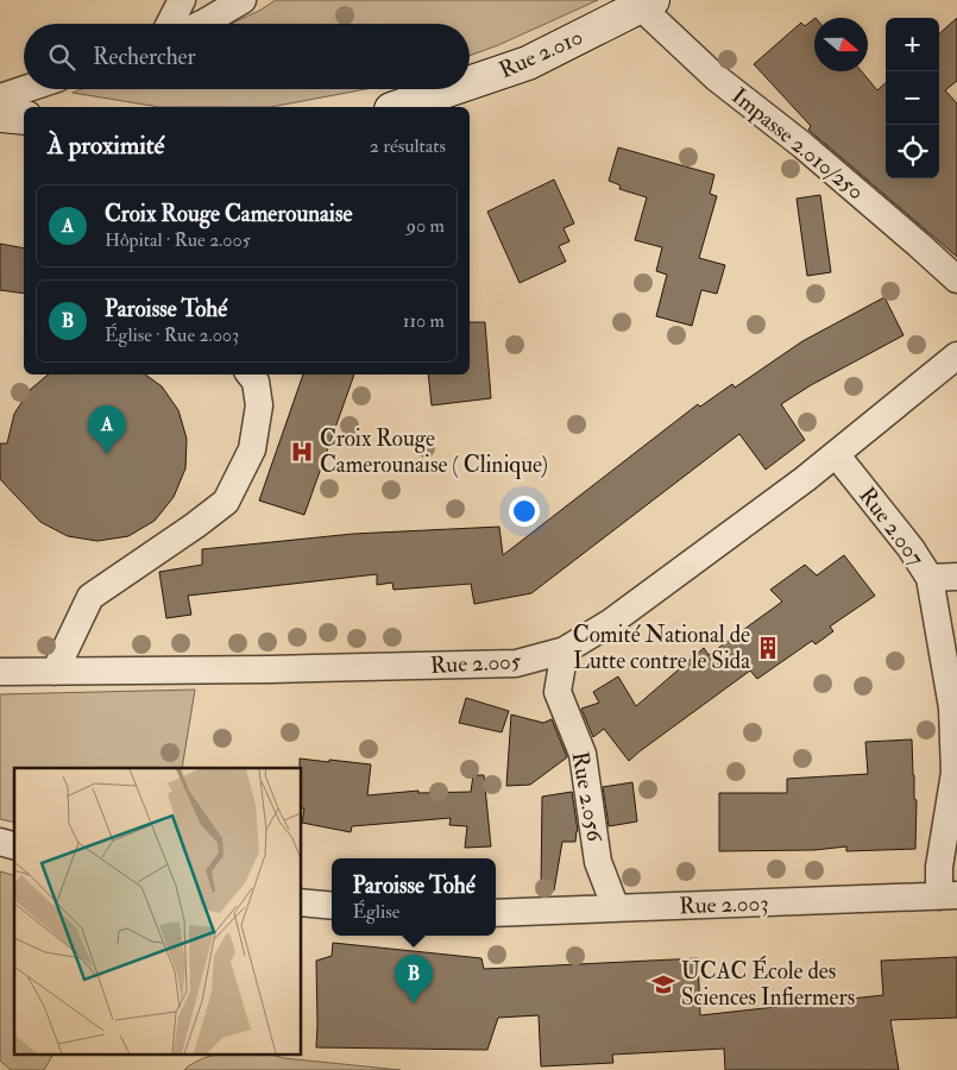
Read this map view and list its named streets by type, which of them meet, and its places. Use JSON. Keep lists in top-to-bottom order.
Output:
{
  "streets": {
    "main road": ["Rue 2.010"],
    "street": [
      "Impasse 2.010/250",
      "Rue 2.007",
      "Rue 2.005",
      "Rue 2.056",
      "Rue 2.003"
    ]
  },
  "crossings": [
    ["Rue 2.010", "Impasse 2.010/250"],
    ["Rue 2.007", "Rue 2.005"],
    ["Rue 2.005", "Rue 2.056"],
    ["Rue 2.056", "Rue 2.003"]
  ],
  "places": {
    "hospital": ["Croix Rouge Camerounaise ( Clinique)"],
    "building": ["Comité National de Lutte contre le Sida"],
    "school or university": ["UCAC École des Sciences Infiermers"]
  },
  "north": "right",
  "page": {
    "map_buttons": ["+", "−"],
    "search": "Rechercher",
    "heading": ["À proximité", "2 résultats"],
    "list": [
      {
        "mark": "A",
        "name": "Croix Rouge Camerounaise",
        "note": "Hôpital · Rue 2.005",
        "value": "90 m"
      },
      {
        "mark": "B",
        "name": "Paroisse Tohé",
        "note": "Église · Rue 2.003",
        "value": "110 m"
      }
    ],
    "pins": ["A", "B"],
    "popup": ["Paroisse Tohé", "Église"]
  }
}
